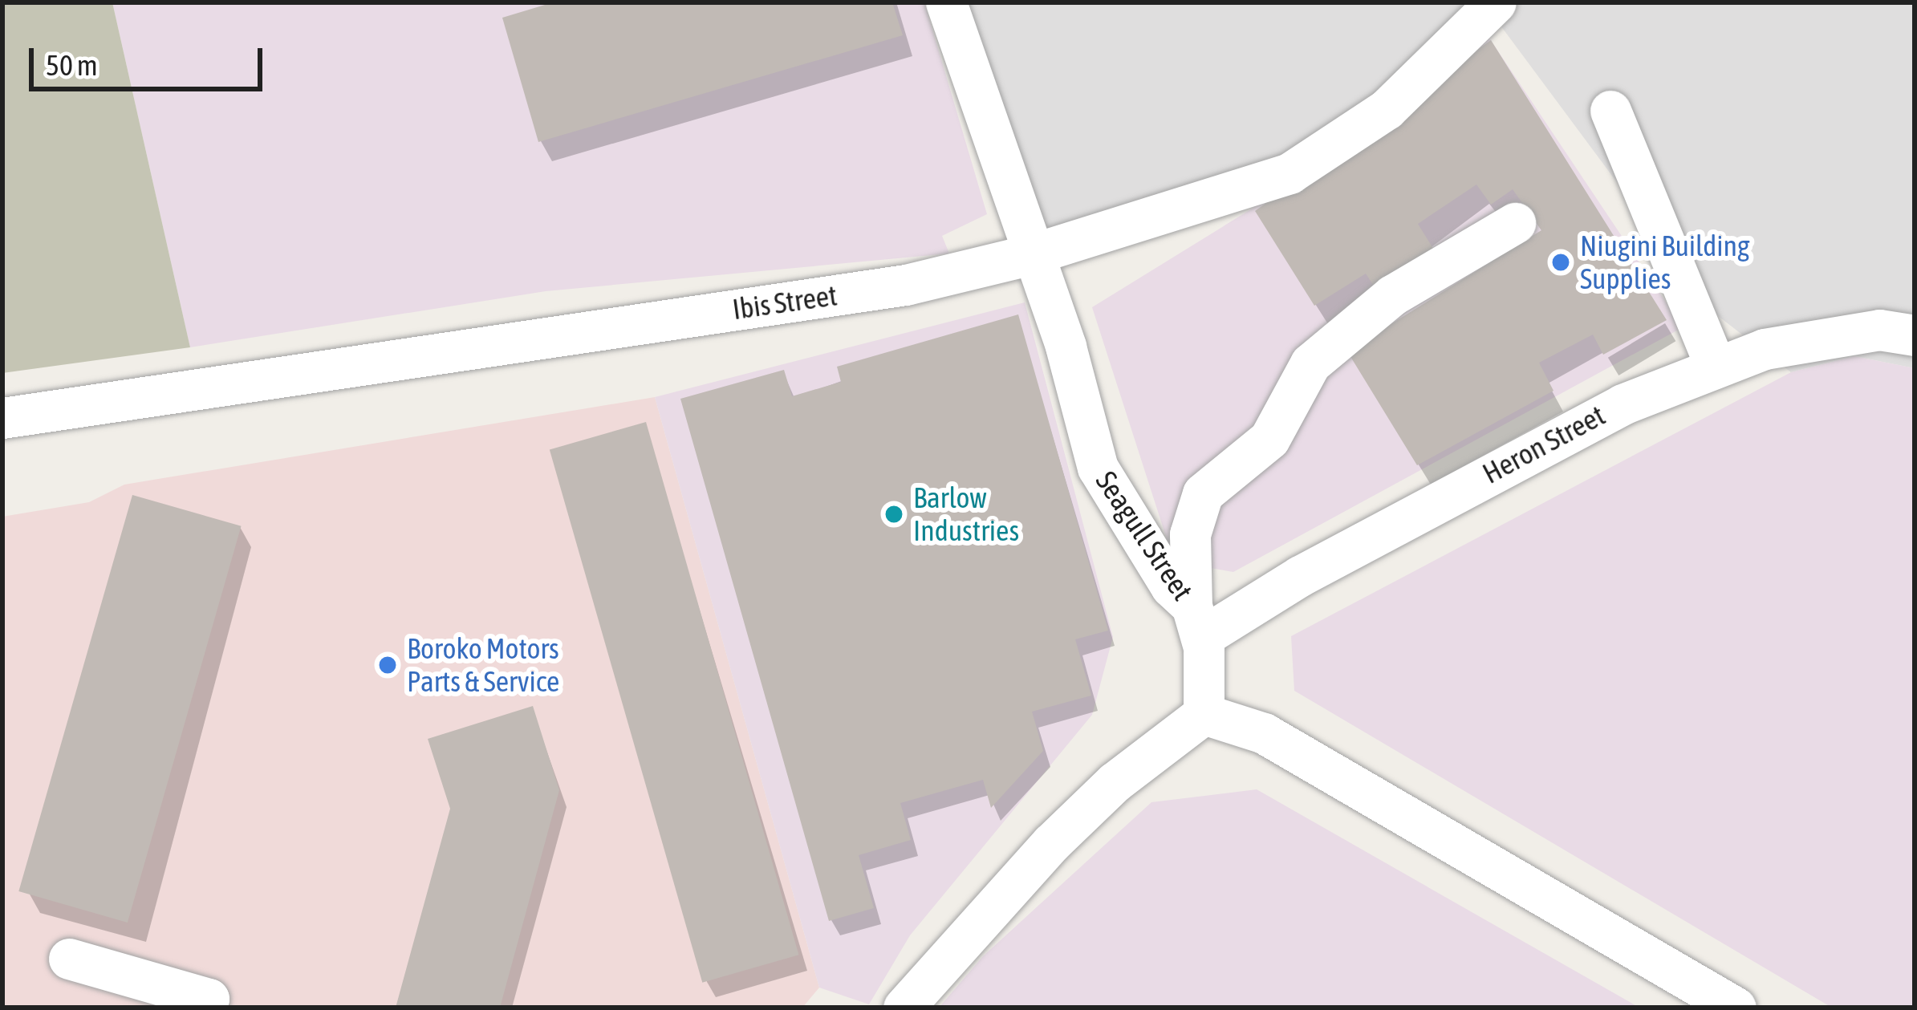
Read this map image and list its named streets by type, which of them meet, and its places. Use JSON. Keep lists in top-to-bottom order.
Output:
{
  "streets": {
    "street": ["Ibis Street", "Heron Street", "Seagull Street"]
  },
  "crossings": [
    ["Ibis Street", "Seagull Street"],
    ["Heron Street", "Seagull Street"]
  ],
  "places": ["Niugini Building Supplies", "Barlow Industries", "Boroko Motors Parts & Service"],
  "scale_bar": "50 m"
}
